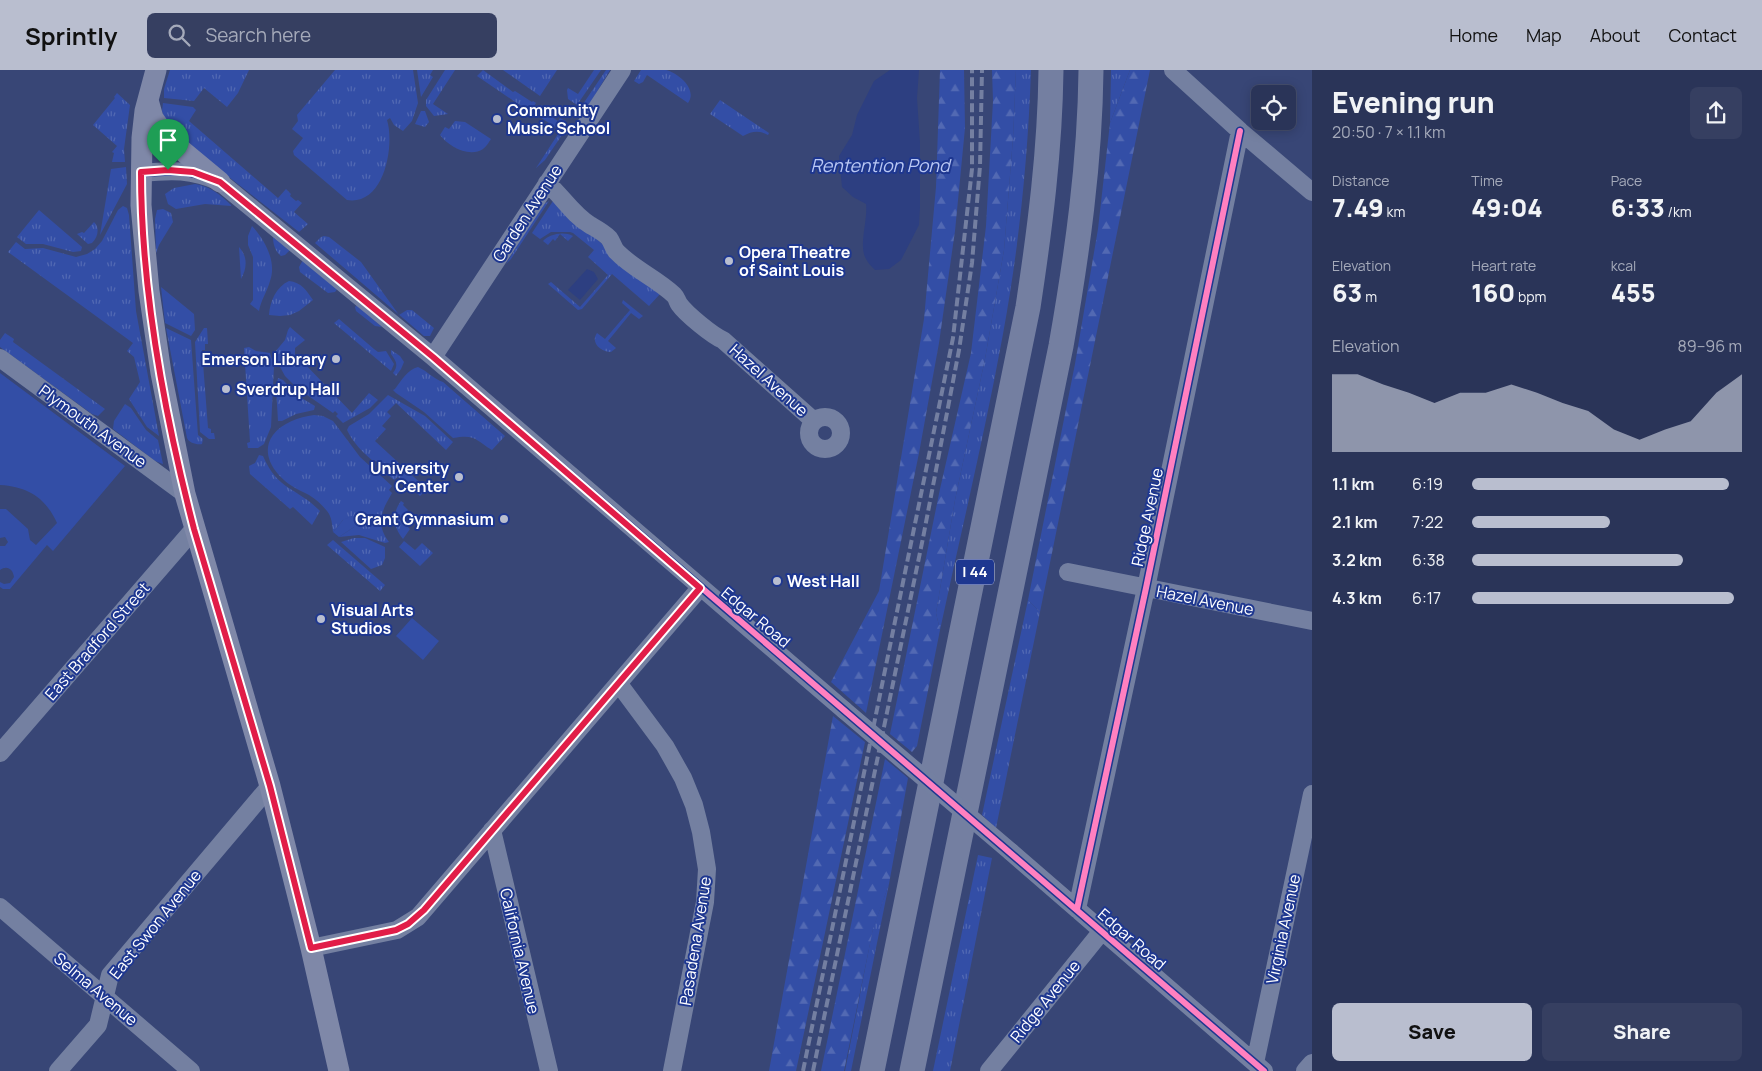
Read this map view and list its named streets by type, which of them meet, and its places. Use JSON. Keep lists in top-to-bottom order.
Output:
{
  "streets": {
    "highway": ["I 44"],
    "street": [
      "Garden Avenue",
      "Hazel Avenue",
      "Plymouth Avenue",
      "Ridge Avenue",
      "Edgar Road",
      "East Bradford Street",
      "East Swon Avenue",
      "Virginia Avenue",
      "Pasadena Avenue",
      "California Avenue",
      "Selma Avenue"
    ]
  },
  "crossings": [
    ["Garden Avenue", "Hazel Avenue"],
    ["Garden Avenue", "Edgar Road"],
    ["Hazel Avenue", "Ridge Avenue"],
    ["Ridge Avenue", "Edgar Road"],
    ["Edgar Road", "Virginia Avenue"],
    ["East Swon Avenue", "Selma Avenue"]
  ],
  "water": ["Rentention Pond"],
  "places": [
    "Community Music School",
    "Opera Theatre of Saint Louis",
    "Emerson Library",
    "Sverdrup Hall",
    "University Center",
    "Grant Gymnasium",
    "West Hall",
    "Visual Arts Studios"
  ],
  "page": {
    "header": "Sprintly",
    "search": "Search here",
    "nav": [
      "Home",
      "Map",
      "About",
      "Contact"
    ],
    "heading": ["Evening run", "20:50 · 7 × 1.1 km"],
    "stats": [
      ["Distance", "7.49 km"],
      ["Time", "49:04"],
      ["Pace", "6:33 /km"],
      ["Elevation", "63 m"],
      ["Heart rate", "160 bpm"],
      ["kcal", "455"]
    ],
    "chart": ["Elevation", "89–96 m"],
    "list": [
      {
        "name": "1.1 km",
        "note": "6:19"
      },
      {
        "name": "2.1 km",
        "note": "7:22"
      },
      {
        "name": "3.2 km",
        "note": "6:38"
      },
      {
        "name": "4.3 km",
        "note": "6:17"
      }
    ],
    "buttons": ["Save", "Share"]
  }
}
